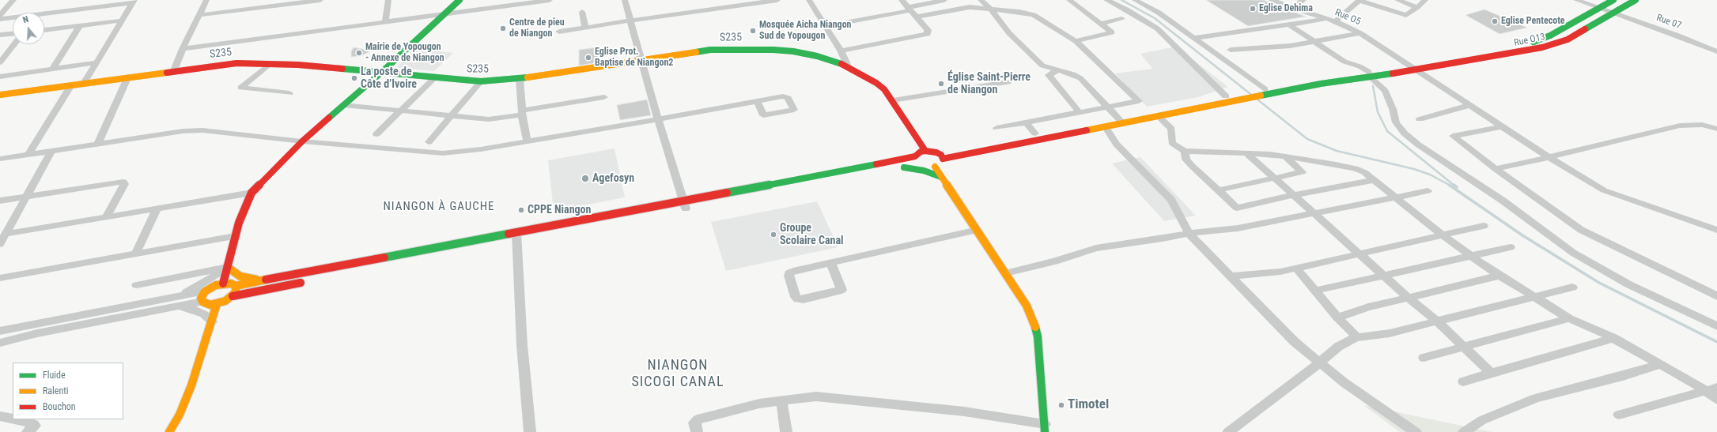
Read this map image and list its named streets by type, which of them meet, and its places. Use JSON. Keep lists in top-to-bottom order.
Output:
{
  "streets": {
    "main road": ["S235", "Rue O13"],
    "street": ["Rue O5", "Rue 07"]
  },
  "crossings": [
    ["Rue O5", "Rue O13"],
    ["Rue 07", "Rue O13"]
  ],
  "districts": ["NIANGON À GAUCHE", "NIANGON SICOGI CANAL"],
  "places": [
    "Eglise Dehima",
    "Eglise Pentecote",
    "Centre de pieu de Niangon",
    "Mosquée Aicha Niangon Sud de Yopougon",
    "Mairie de Yopougon - Annexe de Niangon",
    "Eglise Prot. Baptise de Niangon2",
    "La poste de Côte d’Ivoire",
    "Église Saint-Pierre de Niangon",
    "Agefosyn",
    "CPPE Niangon",
    "Groupe Scolaire Canal",
    "Timotel"
  ],
  "legend": ["Fluide", "Ralenti", "Bouchon"],
  "north": "top"
}
